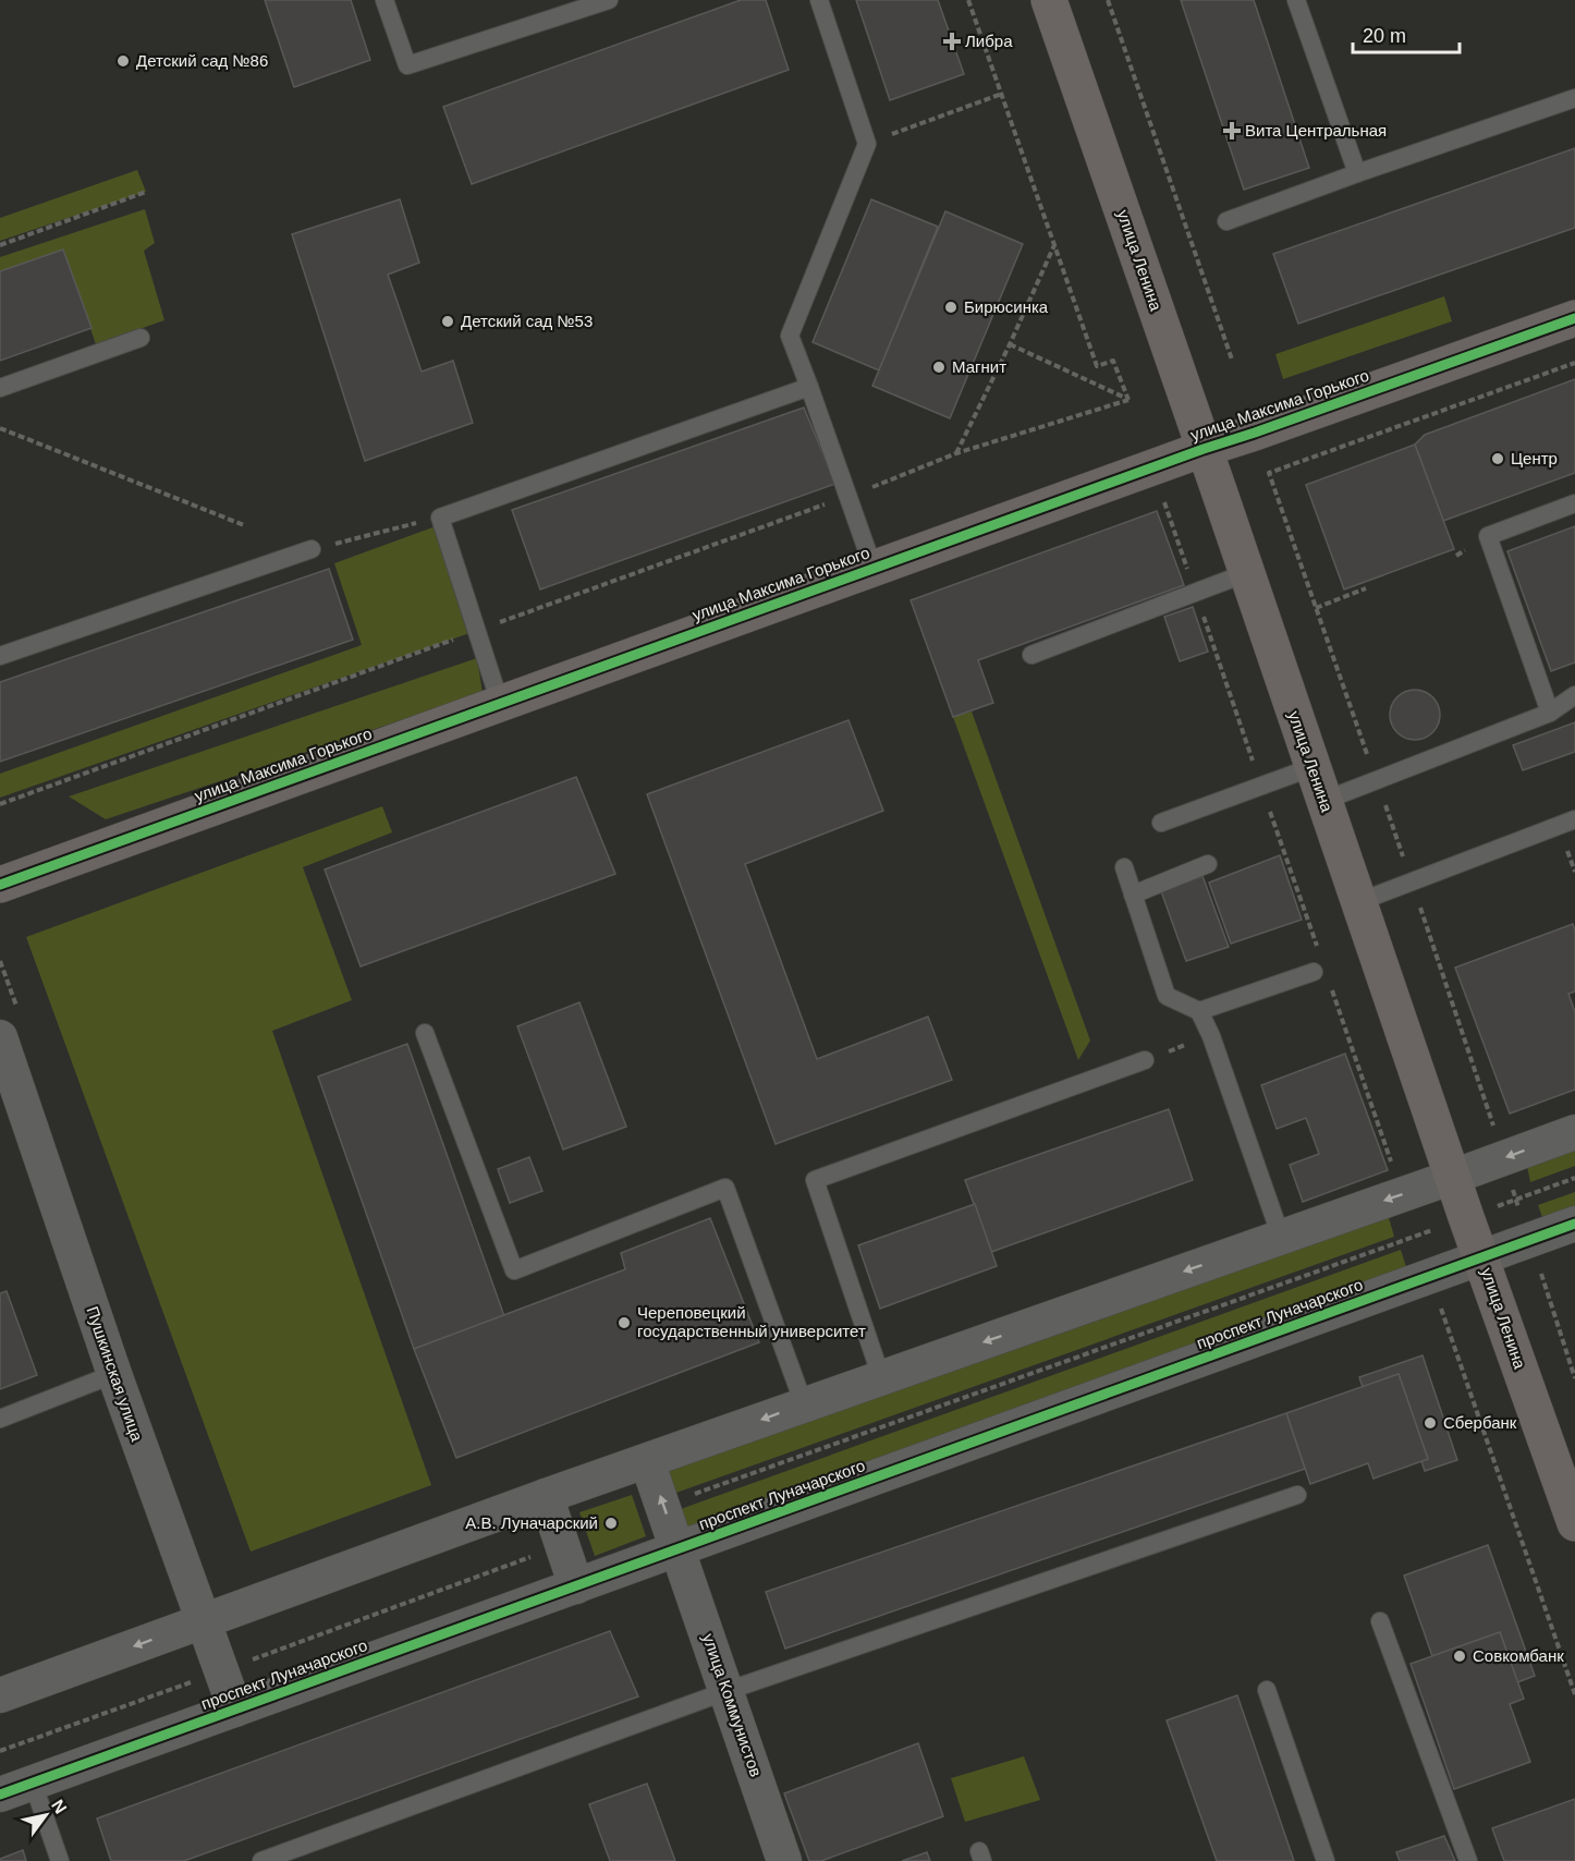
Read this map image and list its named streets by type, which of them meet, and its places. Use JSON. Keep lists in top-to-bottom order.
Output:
{
  "streets": {
    "street": [
      "улица Ленина",
      "улица Максима Горького",
      "проспект Луначарского",
      "Пушкинская улица",
      "улица Коммунистов"
    ]
  },
  "crossings": [
    ["улица Ленина", "улица Максима Горького"],
    ["улица Ленина", "проспект Луначарского"],
    ["проспект Луначарского", "Пушкинская улица"],
    ["проспект Луначарского", "улица Коммунистов"]
  ],
  "places": {
    "health": ["Либра", "Вита Центральная"],
    "other": [
      "Детский сад №86",
      "Бирюсинка",
      "Детский сад №53",
      "Магнит",
      "Центр",
      "Череповецкий государственный университет",
      "Сбербанк",
      "А.В. Луначарский",
      "Совкомбанк"
    ]
  },
  "scale_bar": "20 m",
  "north": "top right"
}
